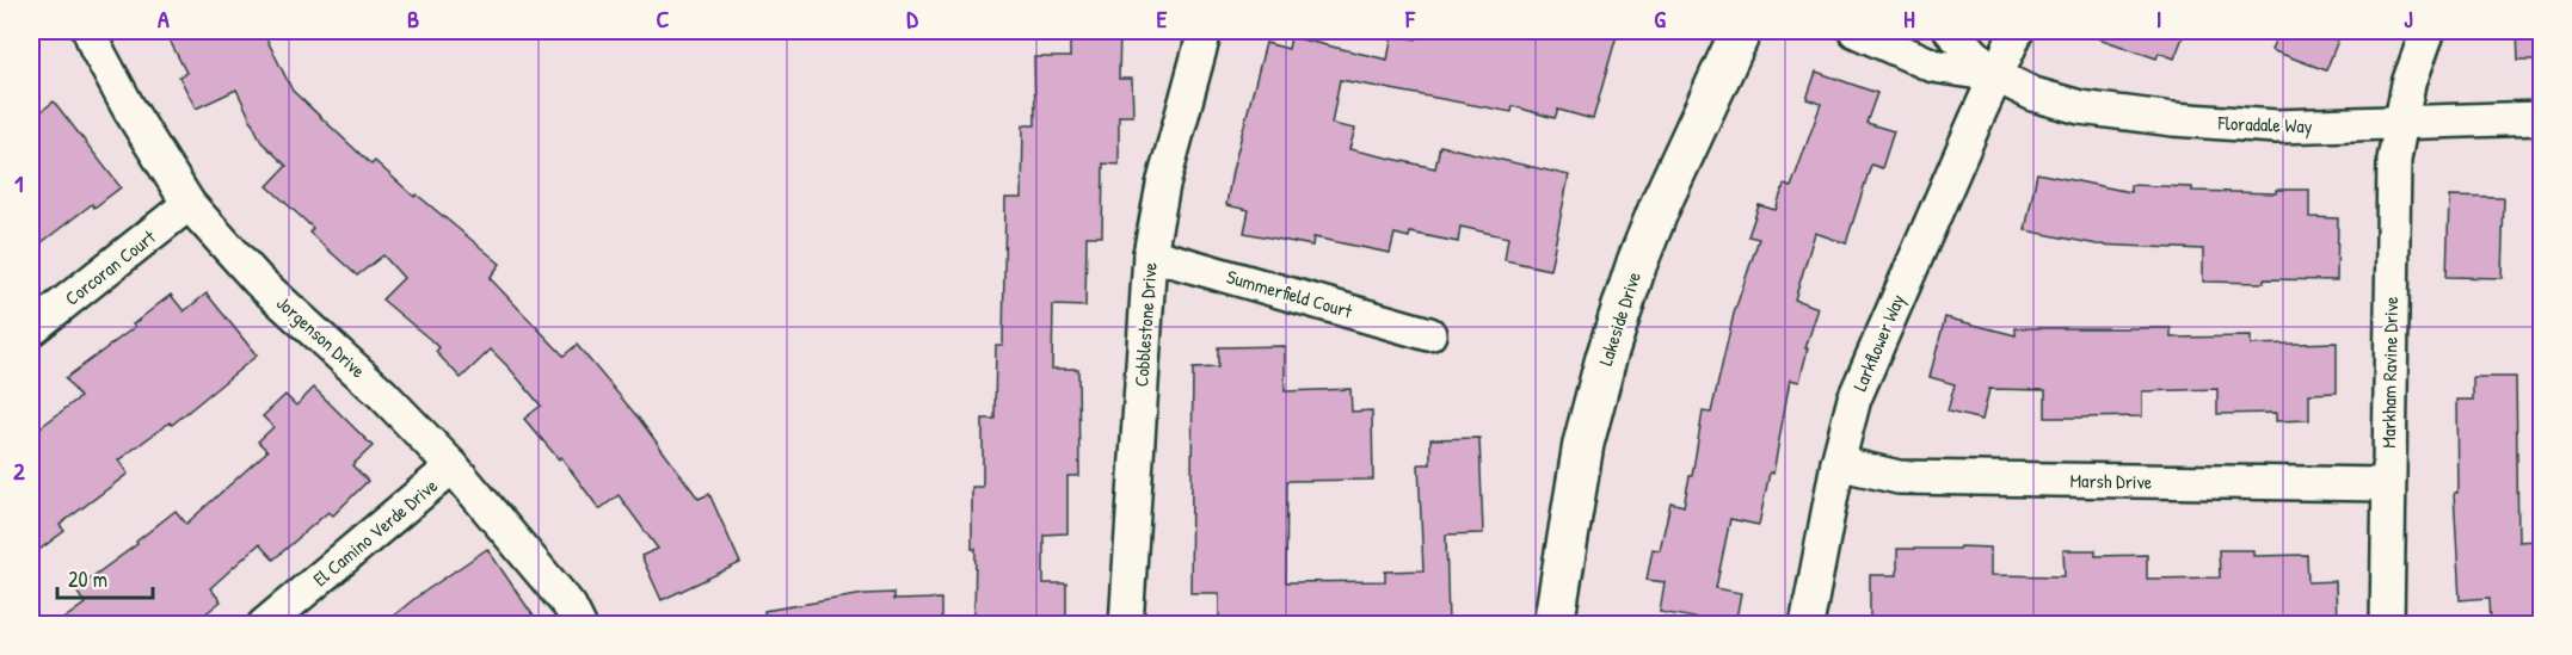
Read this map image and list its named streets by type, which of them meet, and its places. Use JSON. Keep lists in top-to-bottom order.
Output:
{
  "streets": {
    "street": [
      "Floradale Way",
      "Corcoran Court",
      "Summerfield Court",
      "Lakeside Drive",
      "Cobblestone Drive",
      "Jorgenson Drive",
      "Larkflower Way",
      "Markham Ravine Drive",
      "Marsh Drive",
      "El Camino Verde Drive"
    ]
  },
  "crossings": [
    ["Floradale Way", "Larkflower Way"],
    ["Floradale Way", "Markham Ravine Drive"],
    ["Corcoran Court", "Jorgenson Drive"],
    ["Summerfield Court", "Cobblestone Drive"],
    ["Jorgenson Drive", "El Camino Verde Drive"],
    ["Larkflower Way", "Marsh Drive"],
    ["Markham Ravine Drive", "Marsh Drive"]
  ],
  "scale_bar": "20 m",
  "grid": {
    "columns": [
      "A",
      "B",
      "C",
      "D",
      "E",
      "F",
      "G",
      "H",
      "I",
      "J"
    ],
    "rows": ["1", "2"]
  }
}
